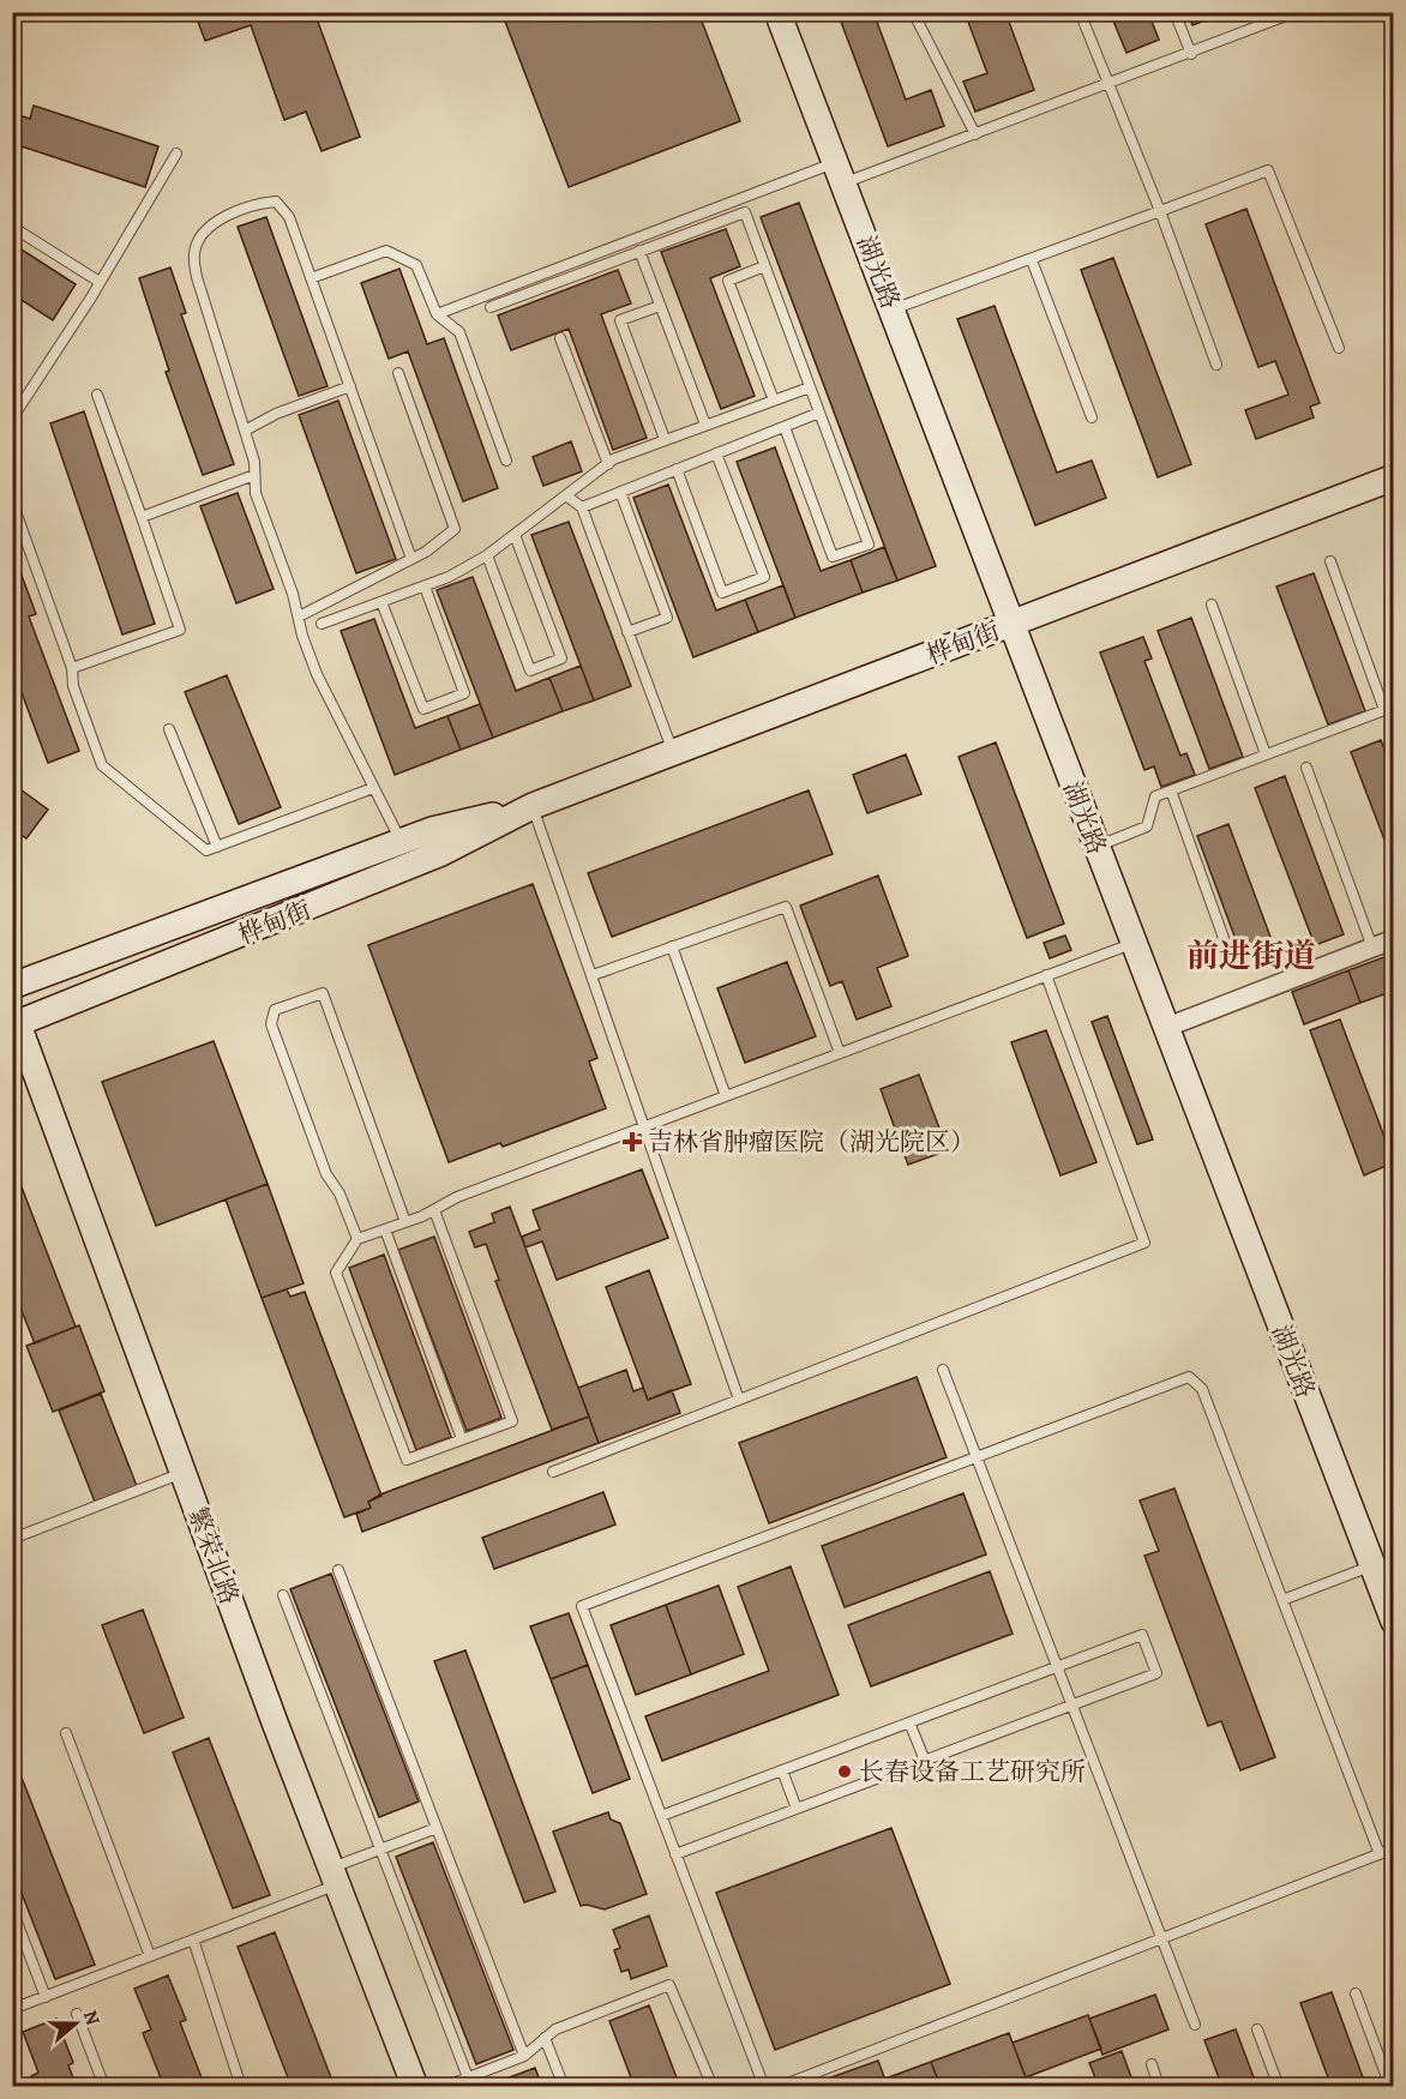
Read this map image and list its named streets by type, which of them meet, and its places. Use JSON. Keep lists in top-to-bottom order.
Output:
{
  "streets": {
    "street": ["湖光路", "桦甸街", "繁荣北路"]
  },
  "crossings": [
    ["湖光路", "桦甸街"],
    ["桦甸街", "繁荣北路"]
  ],
  "districts": ["前进街道"],
  "places": {
    "health": ["吉林省肿瘤医院（湖光院区）"],
    "other": ["长春设备工艺研究所"]
  },
  "north": "right"
}
